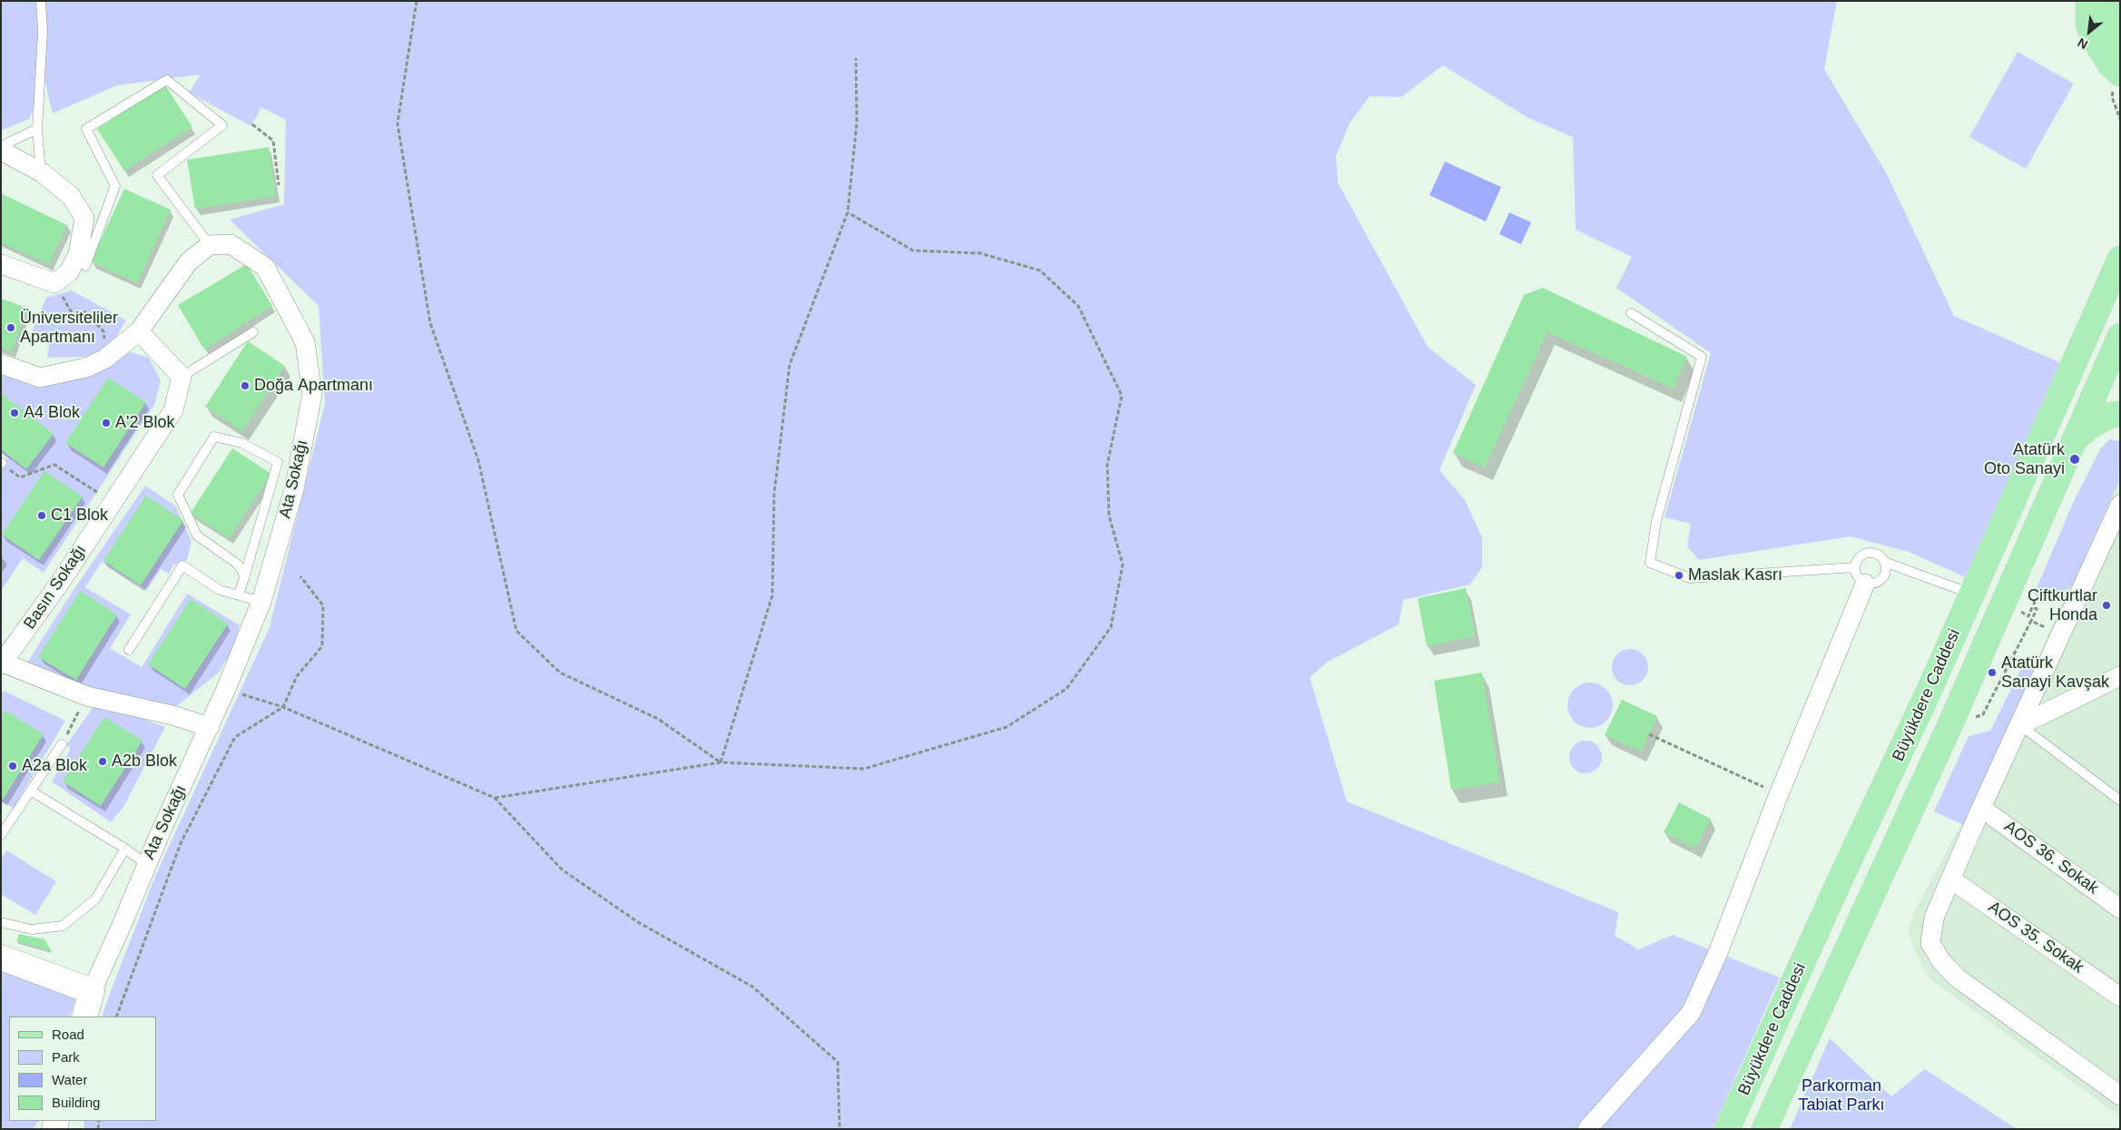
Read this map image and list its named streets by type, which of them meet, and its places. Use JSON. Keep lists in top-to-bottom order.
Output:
{
  "streets": {
    "main road": ["Büyükdere Caddesi"],
    "street": [
      "Ata Sokağı",
      "Basın Sokağı",
      "AOS 36. Sokak",
      "AOS 35. Sokak"
    ]
  },
  "crossings": [
    ["Ata Sokağı", "Basın Sokağı"]
  ],
  "parks": ["Parkorman Tabiat Parkı"],
  "places": [
    "Üniversiteliler Apartmanı",
    "Doğa Apartmanı",
    "A4 Blok",
    "A'2 Blok",
    "Atatürk Oto Sanayi",
    "C1 Blok",
    "Maslak Kasrı",
    "Çiftkurtlar Honda",
    "Atatürk Sanayi Kavşak",
    "A2b Blok",
    "A2a Blok"
  ],
  "legend": [
    "Road",
    "Park",
    "Water",
    "Building"
  ],
  "north": "bottom left"
}
